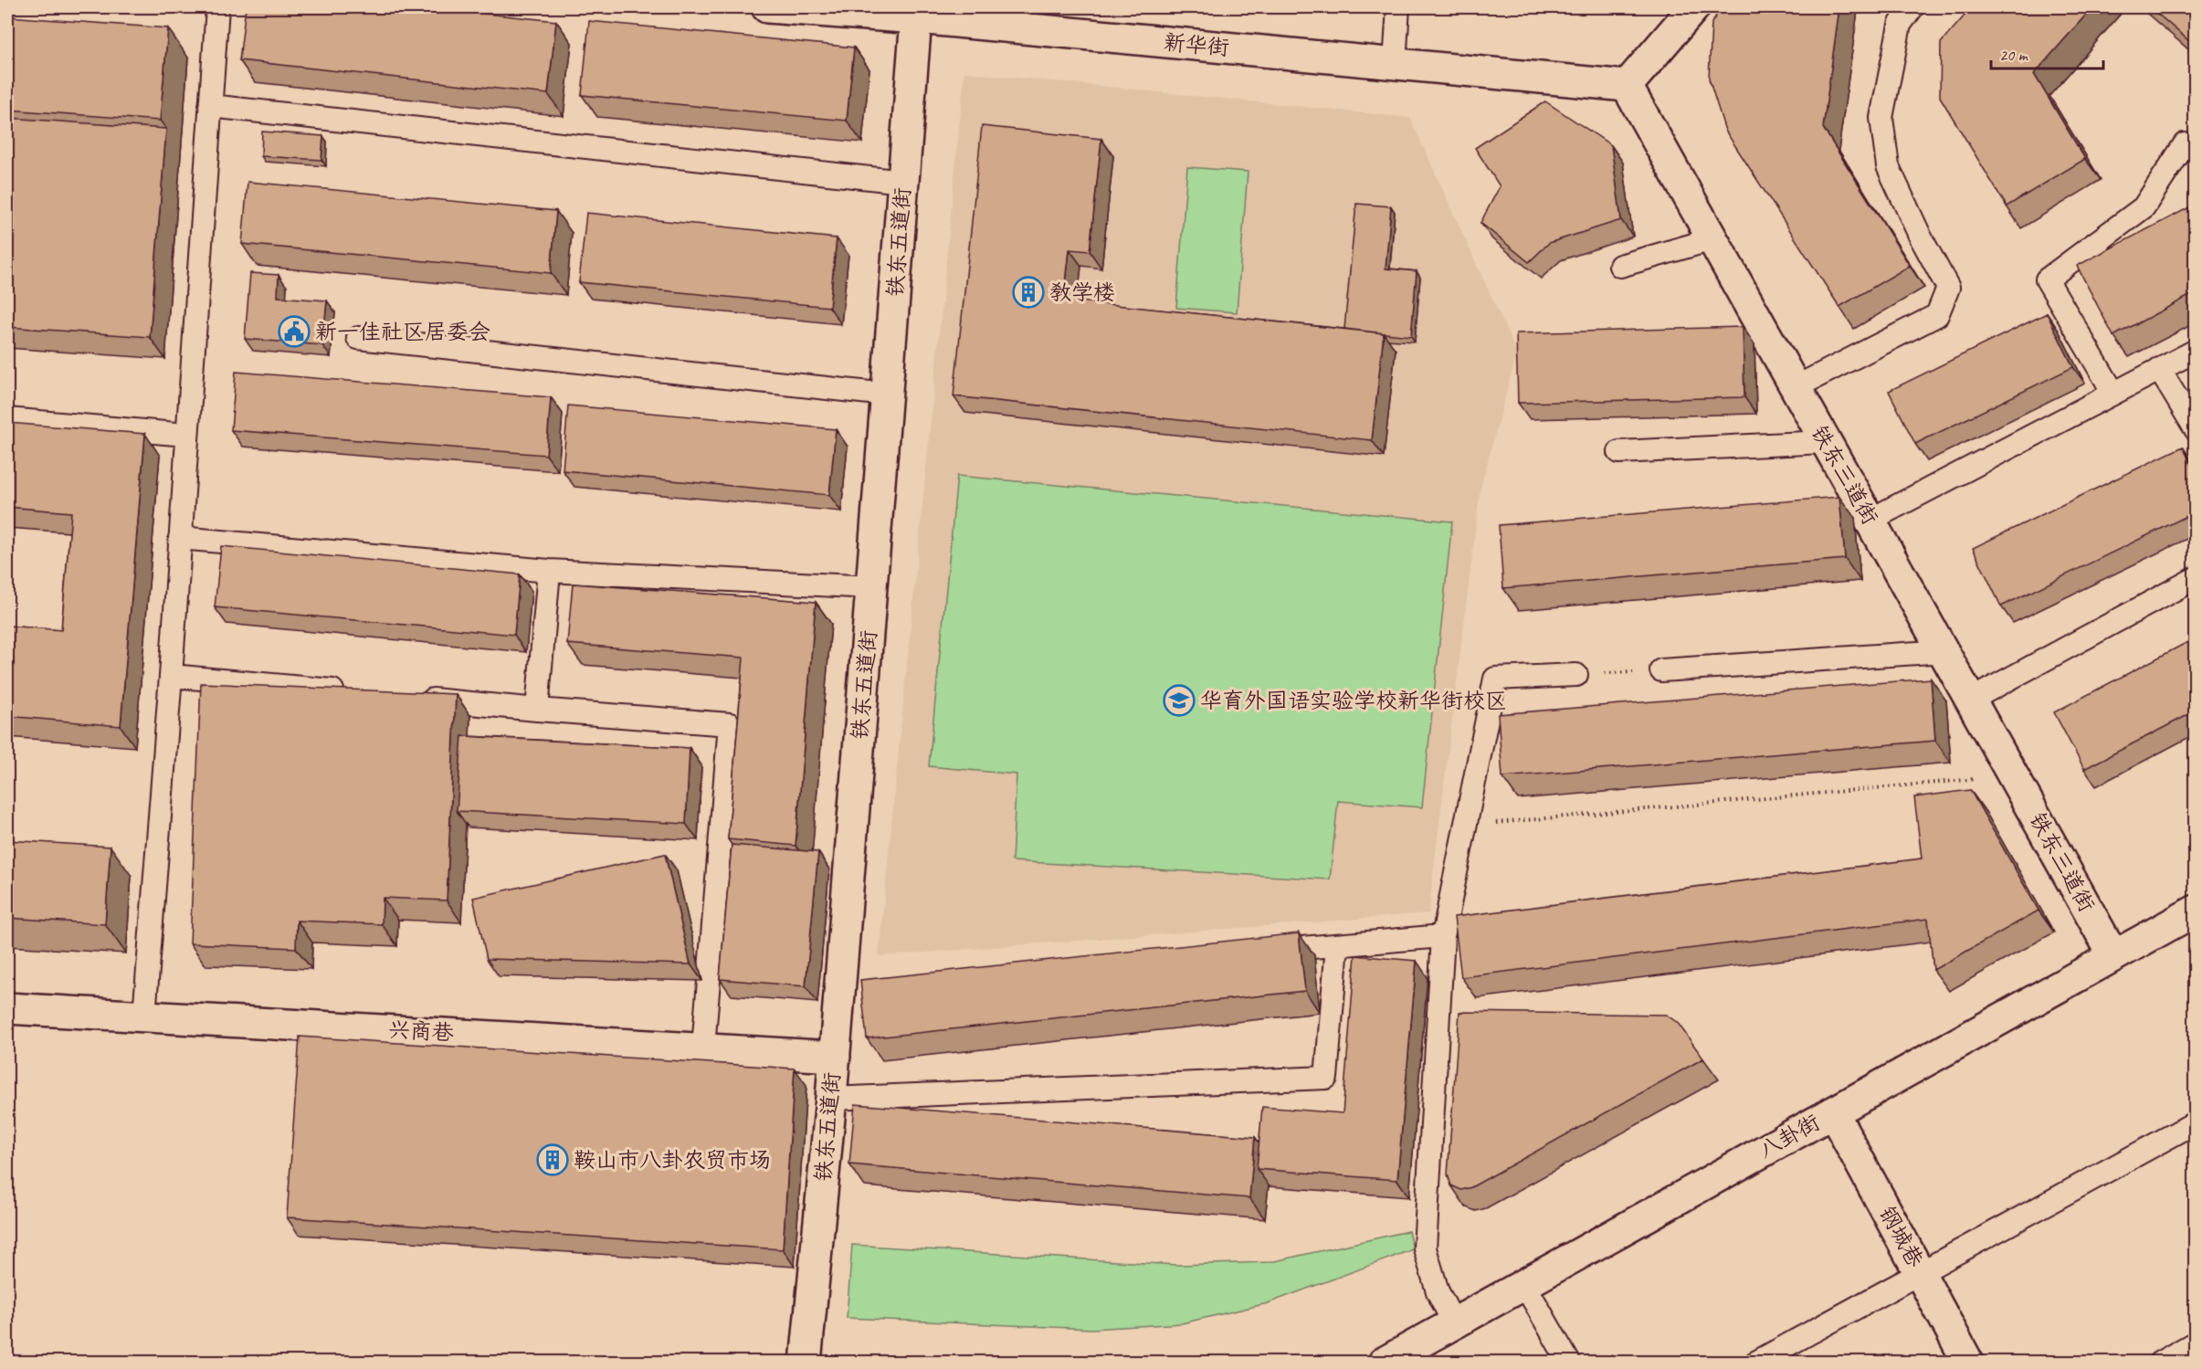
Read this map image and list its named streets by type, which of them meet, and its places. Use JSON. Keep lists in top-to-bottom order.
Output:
{
  "streets": {
    "street": [
      "新华街",
      "铁东五道街",
      "铁东三道街",
      "兴商巷",
      "八卦街",
      "钢城巷"
    ]
  },
  "crossings": [
    ["新华街", "铁东五道街"],
    ["新华街", "铁东三道街"],
    ["铁东五道街", "兴商巷"],
    ["铁东三道街", "八卦街"],
    ["八卦街", "钢城巷"]
  ],
  "places": {
    "building": ["教学楼", "鞍山市八卦农贸市场"],
    "public building": ["新一佳社区居委会"],
    "school or university": ["华育外国语实验学校新华街校区"]
  },
  "scale_bar": "20 m"
}
